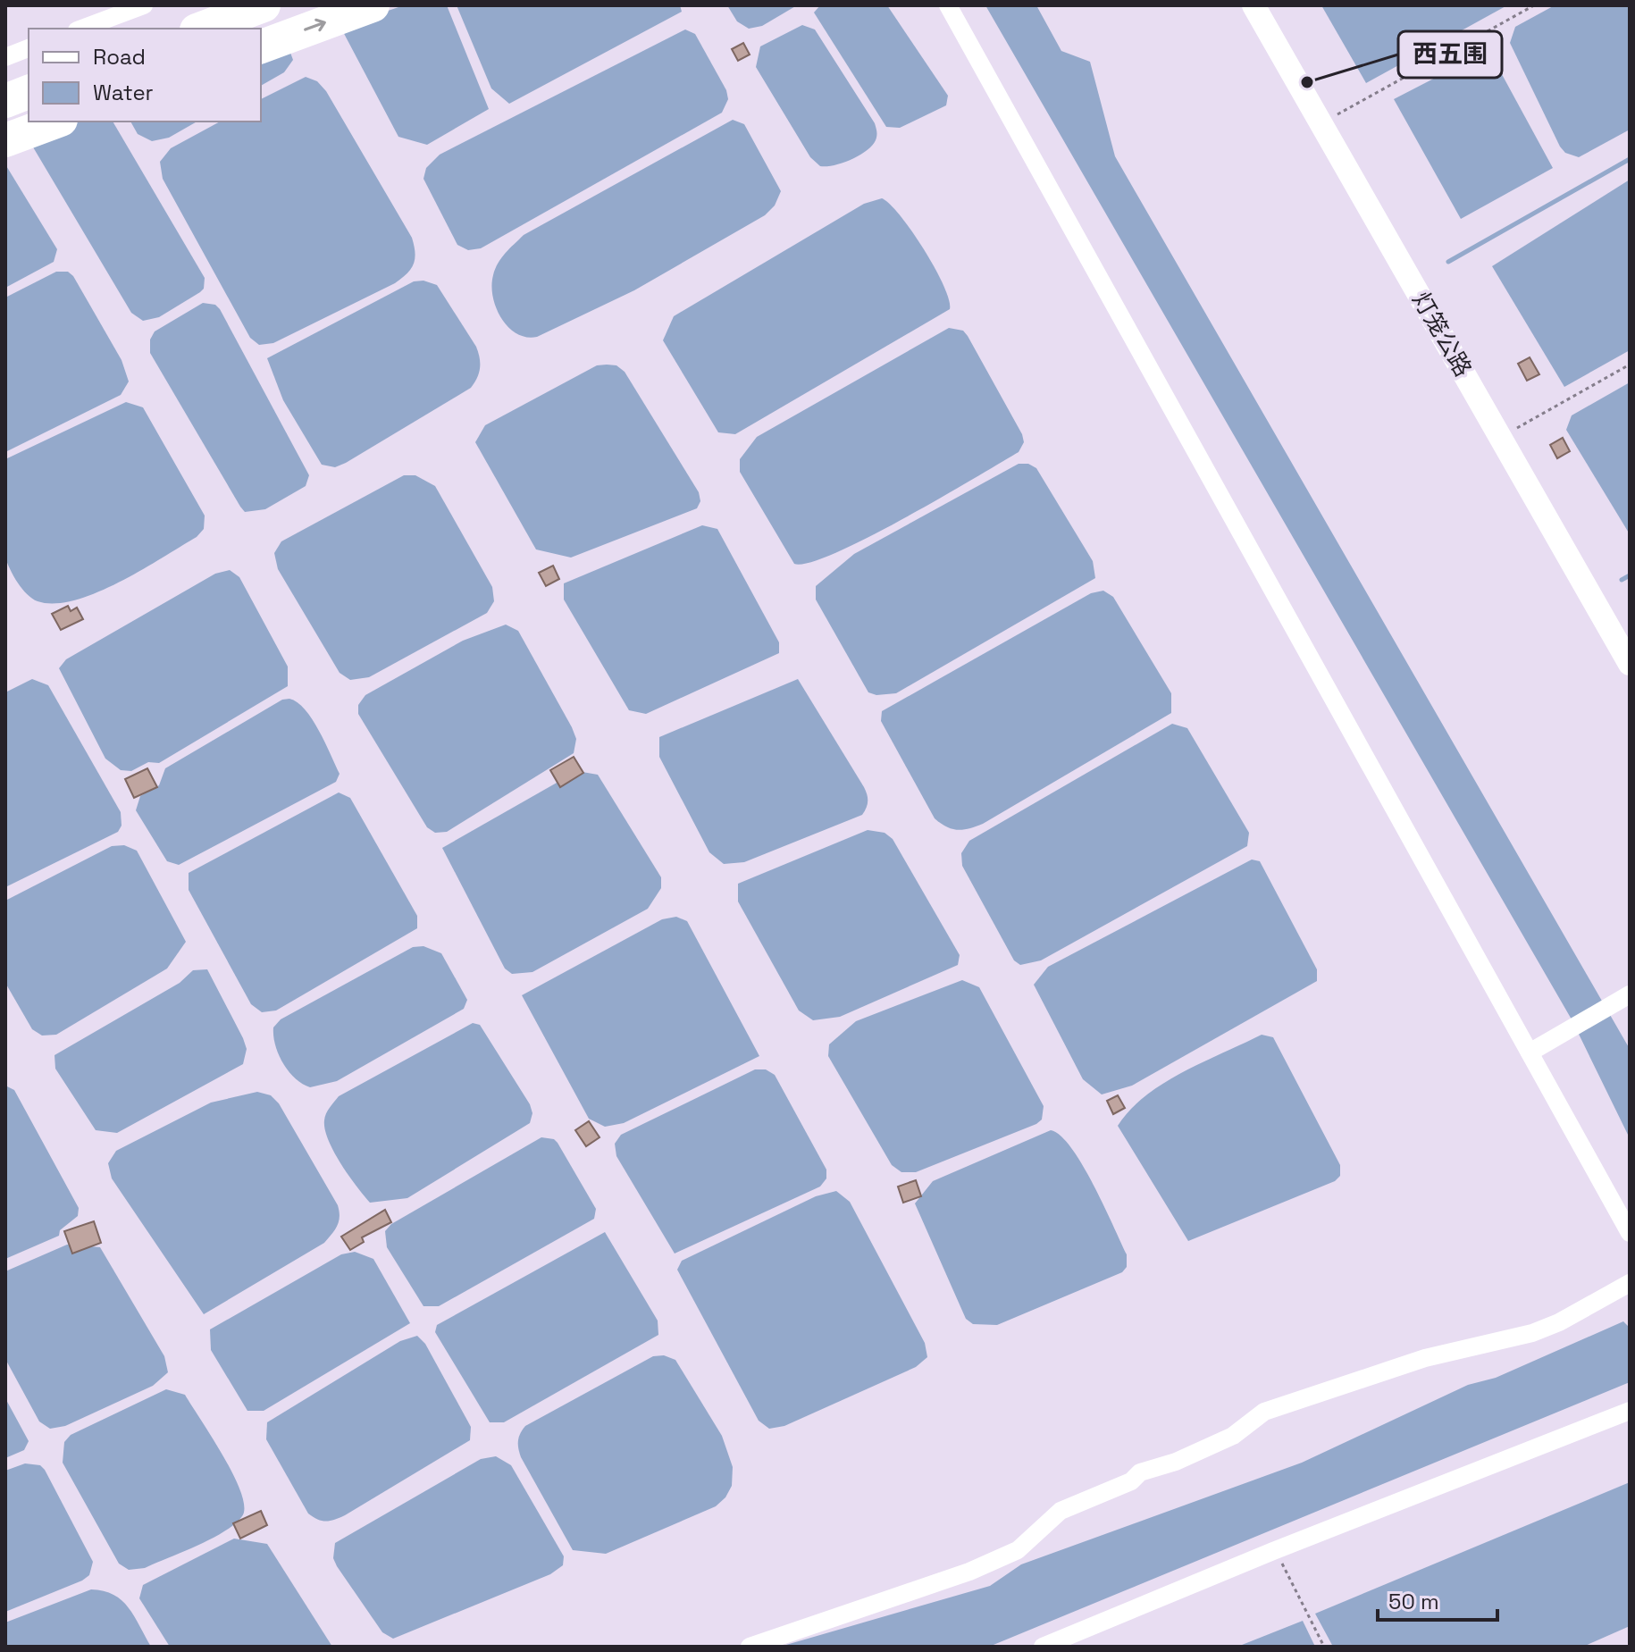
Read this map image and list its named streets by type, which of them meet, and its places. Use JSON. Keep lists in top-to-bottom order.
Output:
{
  "streets": {
    "street": ["灯笼公路"]
  },
  "places": ["西五围"],
  "legend": ["Road", "Water"],
  "scale_bar": "50 m"
}
